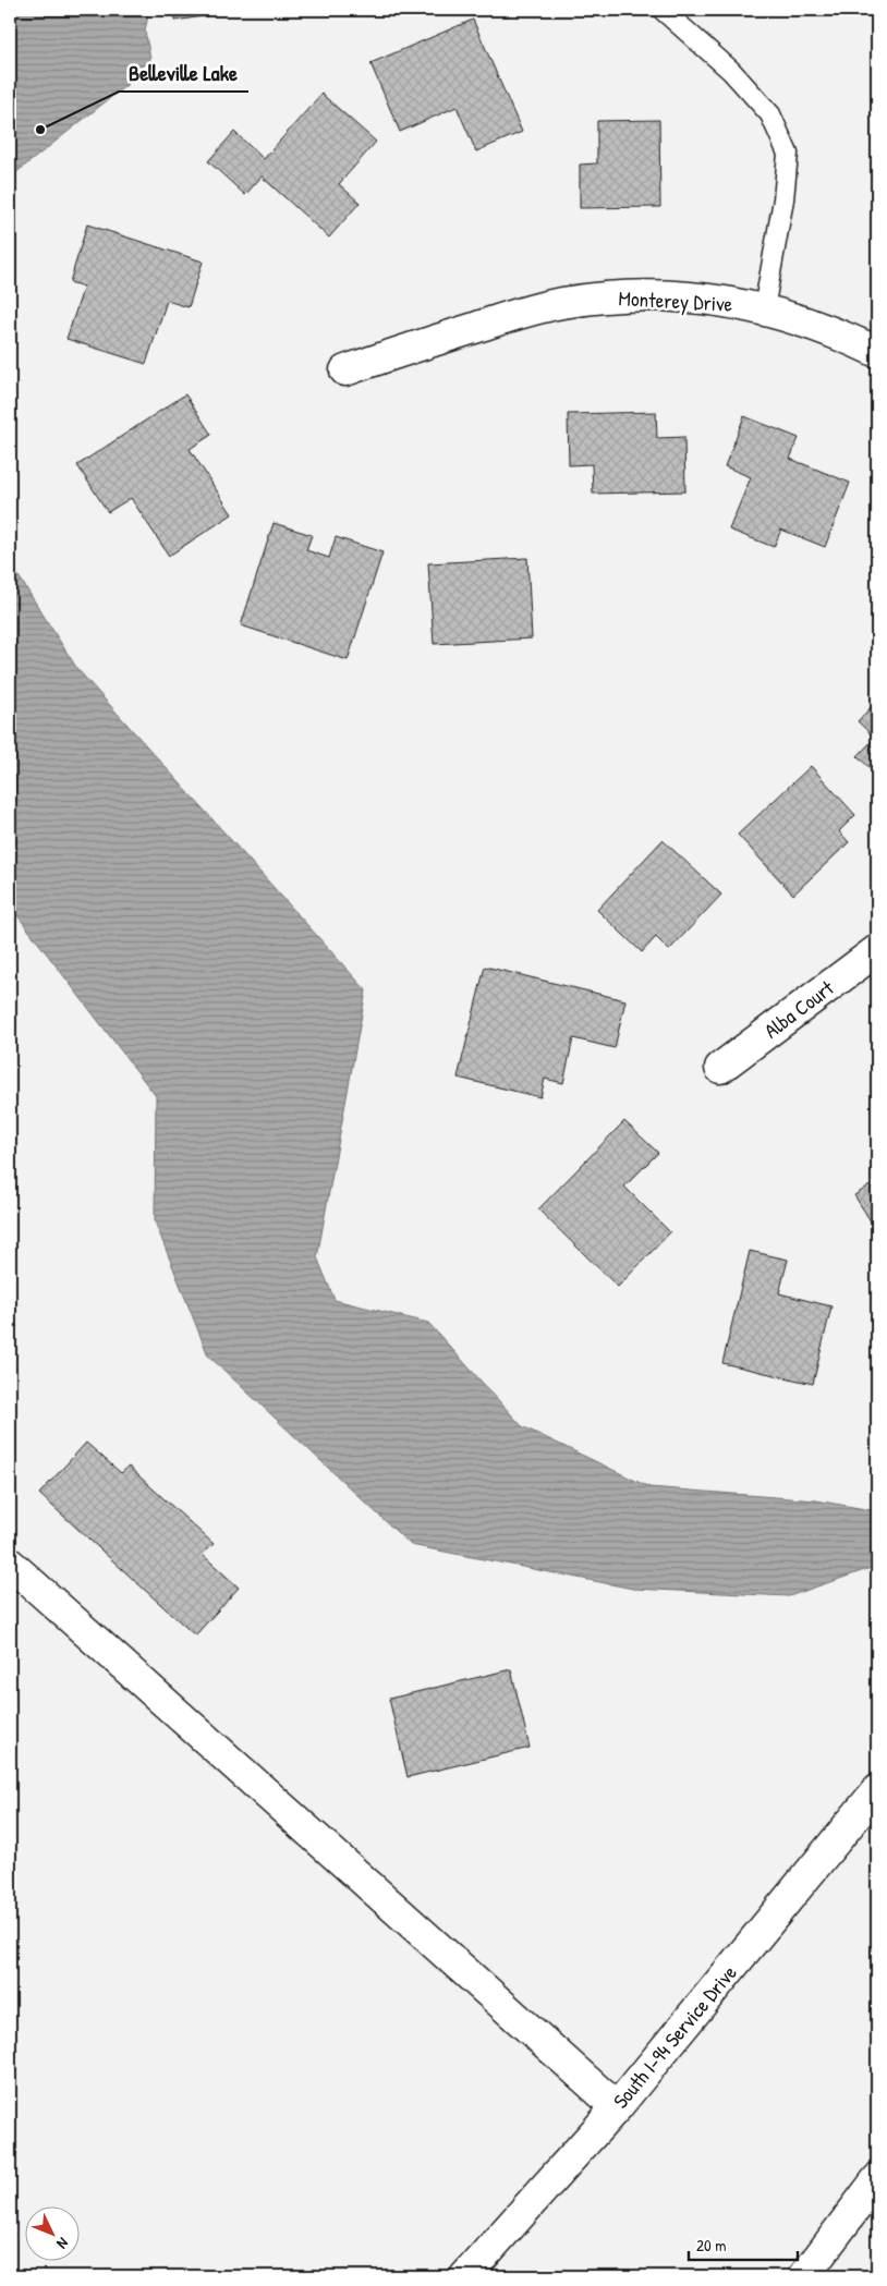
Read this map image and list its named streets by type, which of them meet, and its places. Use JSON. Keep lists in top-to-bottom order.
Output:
{
  "streets": {
    "main road": ["Monterey Drive", "Alba Court", "South I-94 Service Drive"]
  },
  "places": ["Belleville Lake"],
  "scale_bar": "20 m",
  "north": "bottom right"
}
